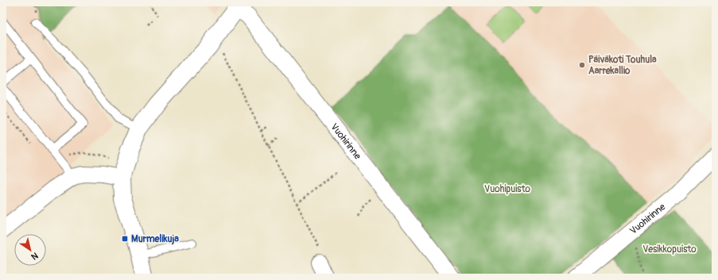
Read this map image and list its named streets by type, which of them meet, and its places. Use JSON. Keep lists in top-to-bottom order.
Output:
{
  "streets": {
    "street": ["Vuohirinne"]
  },
  "parks": ["Vuohipuisto", "Vesikkopuisto"],
  "places": {
    "other": ["Päiväkoti Touhula Aarrekallio"],
    "transit": ["Murmelikuja"]
  },
  "north": "bottom right"
}
